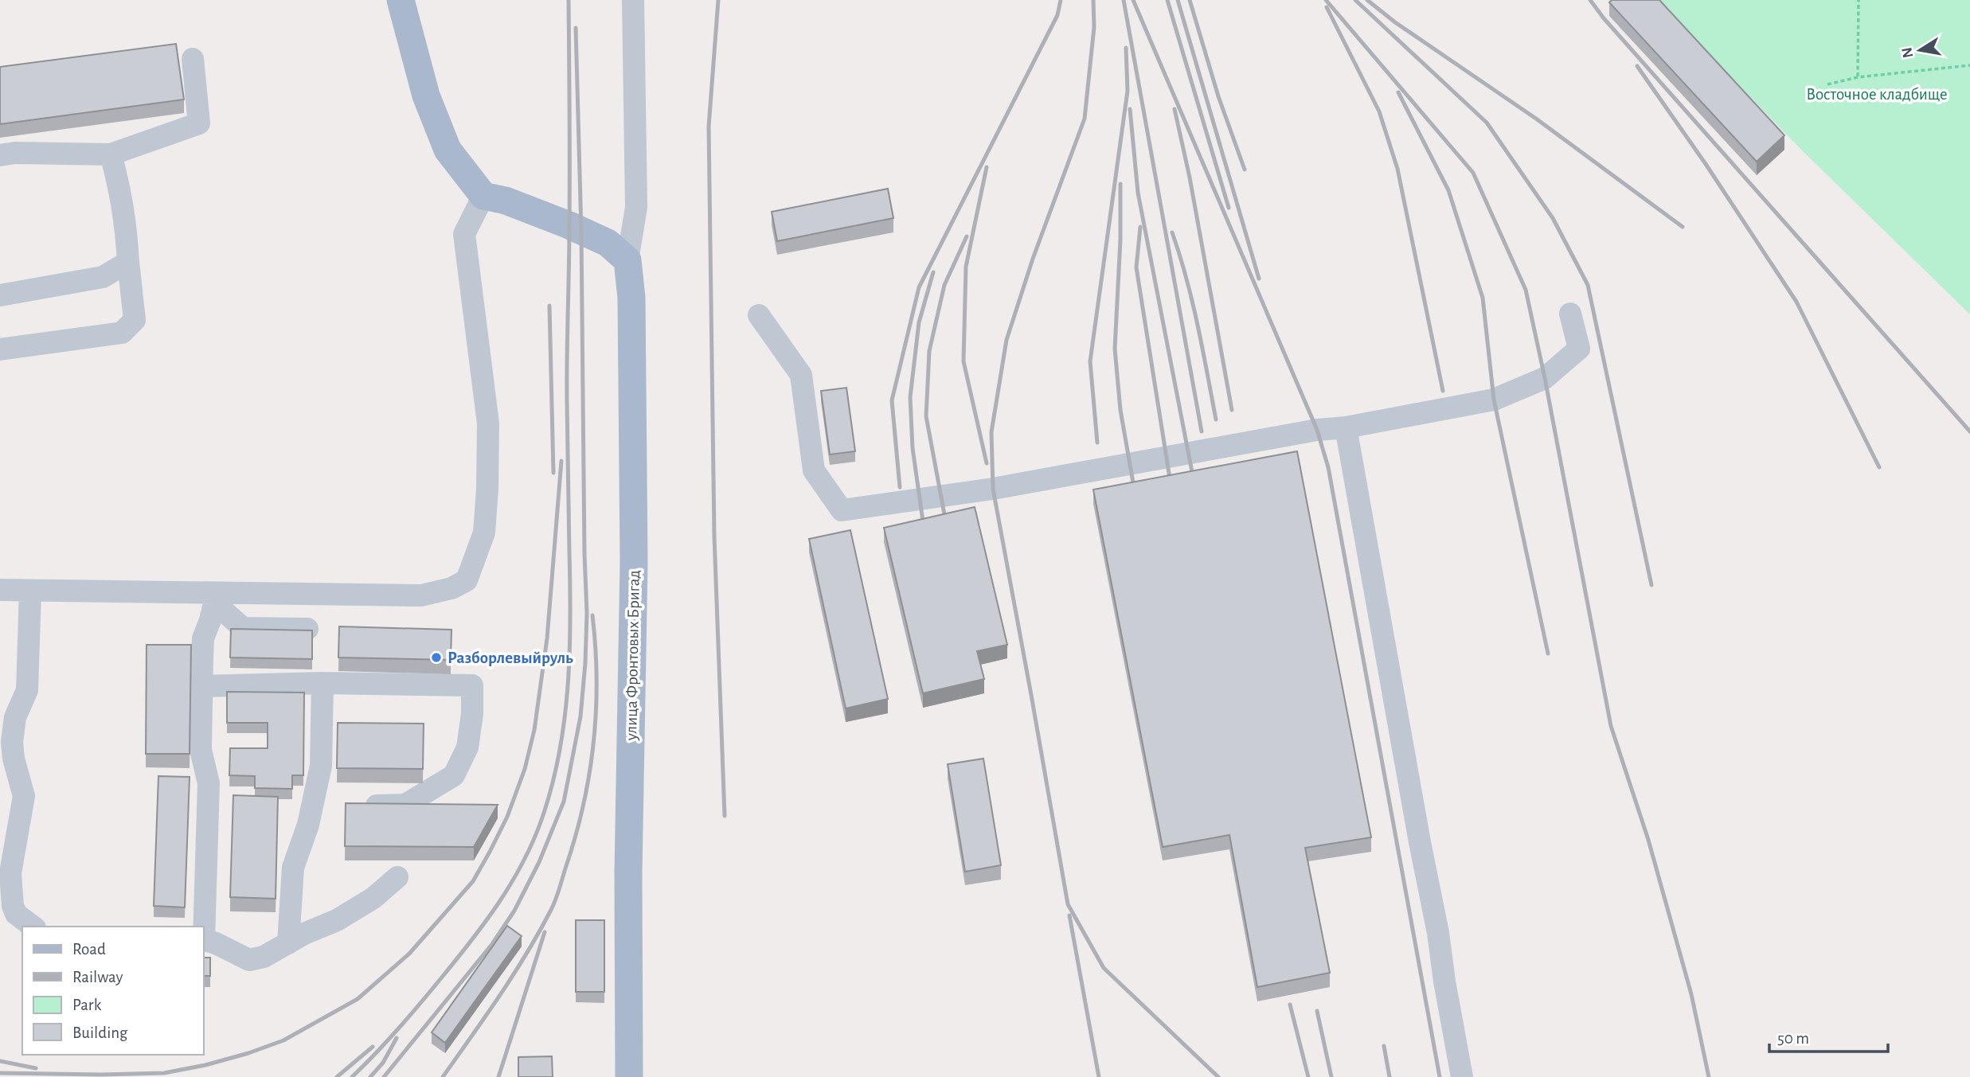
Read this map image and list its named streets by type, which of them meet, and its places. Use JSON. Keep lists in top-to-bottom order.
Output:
{
  "streets": {
    "main road": ["улица Фронтовых Бригад"]
  },
  "parks": ["Восточное кладбище"],
  "places": ["Разборлевыйруль"],
  "legend": [
    "Road",
    "Railway",
    "Park",
    "Building"
  ],
  "scale_bar": "50 m",
  "north": "left"
}
